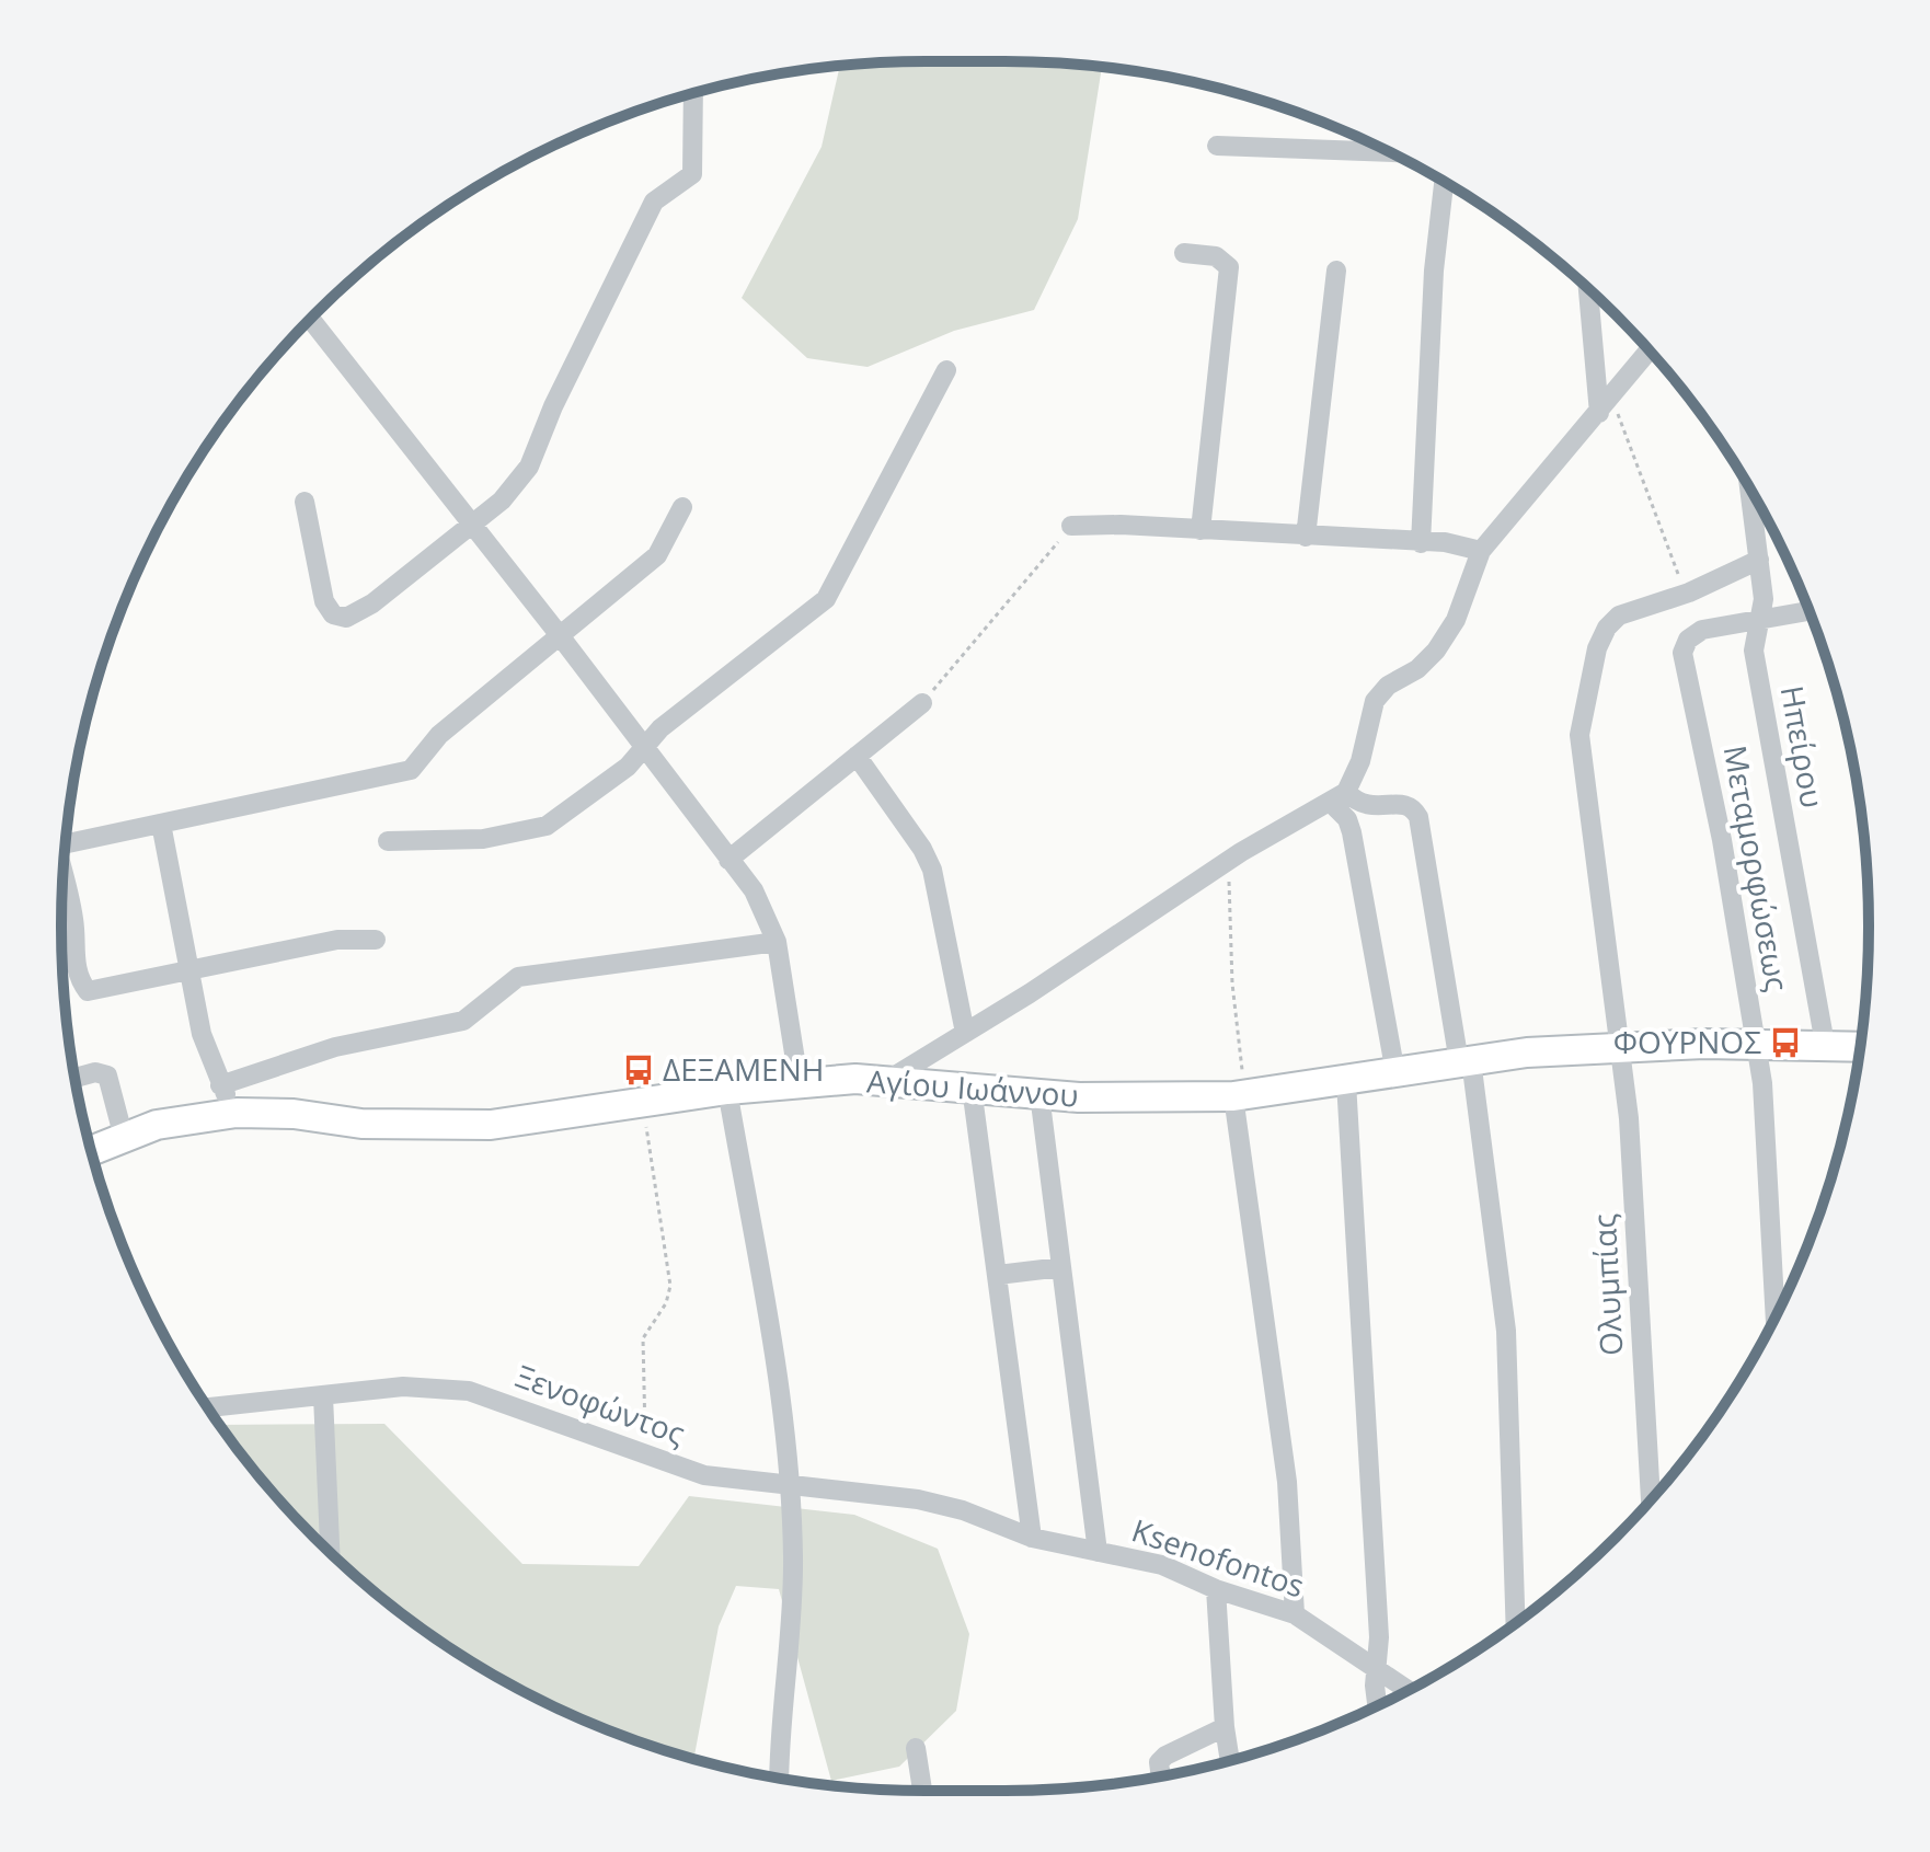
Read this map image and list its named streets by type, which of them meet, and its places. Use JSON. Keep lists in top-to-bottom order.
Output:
{
  "streets": {
    "street": [
      "Ηπείρου",
      "Μεταμορφώσεως",
      "Αγίου Ιωάννου",
      "Ολυμπίας",
      "Ξενοφώντος",
      "Ksenofontos"
    ]
  },
  "crossings": [
    ["Ηπείρου", "Μεταμορφώσεως"],
    ["Ηπείρου", "Αγίου Ιωάννου"],
    ["Μεταμορφώσεως", "Αγίου Ιωάννου"],
    ["Αγίου Ιωάννου", "Ολυμπίας"],
    ["Ξενοφώντος", "Ksenofontos"]
  ],
  "places": {
    "bus stop": ["ΦΟΥΡΝΟΣ", "ΔΕΞΑΜΕΝΗ"]
  }
}
